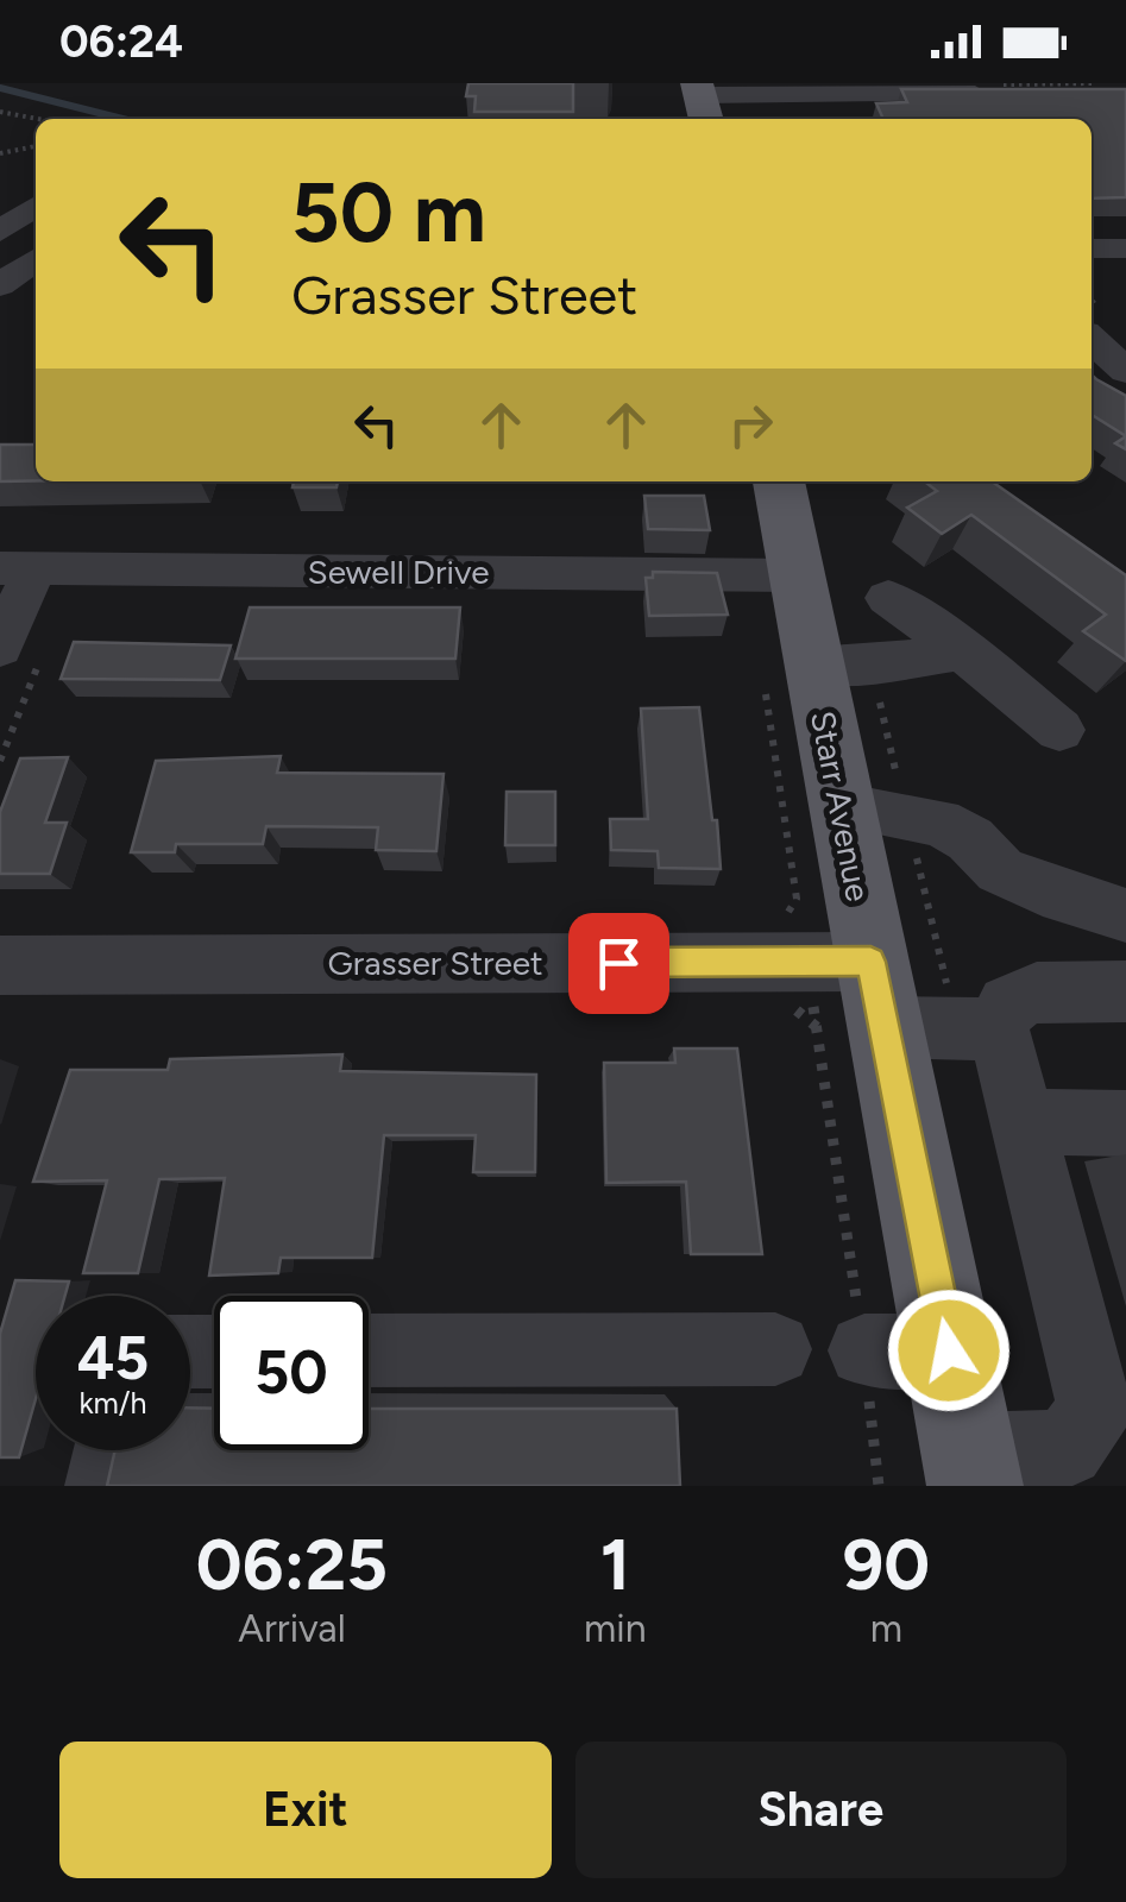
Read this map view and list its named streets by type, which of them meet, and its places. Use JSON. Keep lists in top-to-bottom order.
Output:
{
  "streets": {
    "main road": ["Starr Avenue"],
    "street": ["Sewell Drive", "Grasser Street"]
  },
  "crossings": [
    ["Sewell Drive", "Starr Avenue"],
    ["Starr Avenue", "Grasser Street"]
  ],
  "page": {
    "status": "06:24",
    "turn": ["50 m", "Grasser Street"],
    "speed": "45 km/h",
    "limit": "50",
    "eta": [
      "06:25",
      "Arrival",
      "1",
      "min",
      "90",
      "m"
    ],
    "buttons": ["Exit", "Share"]
  }
}
